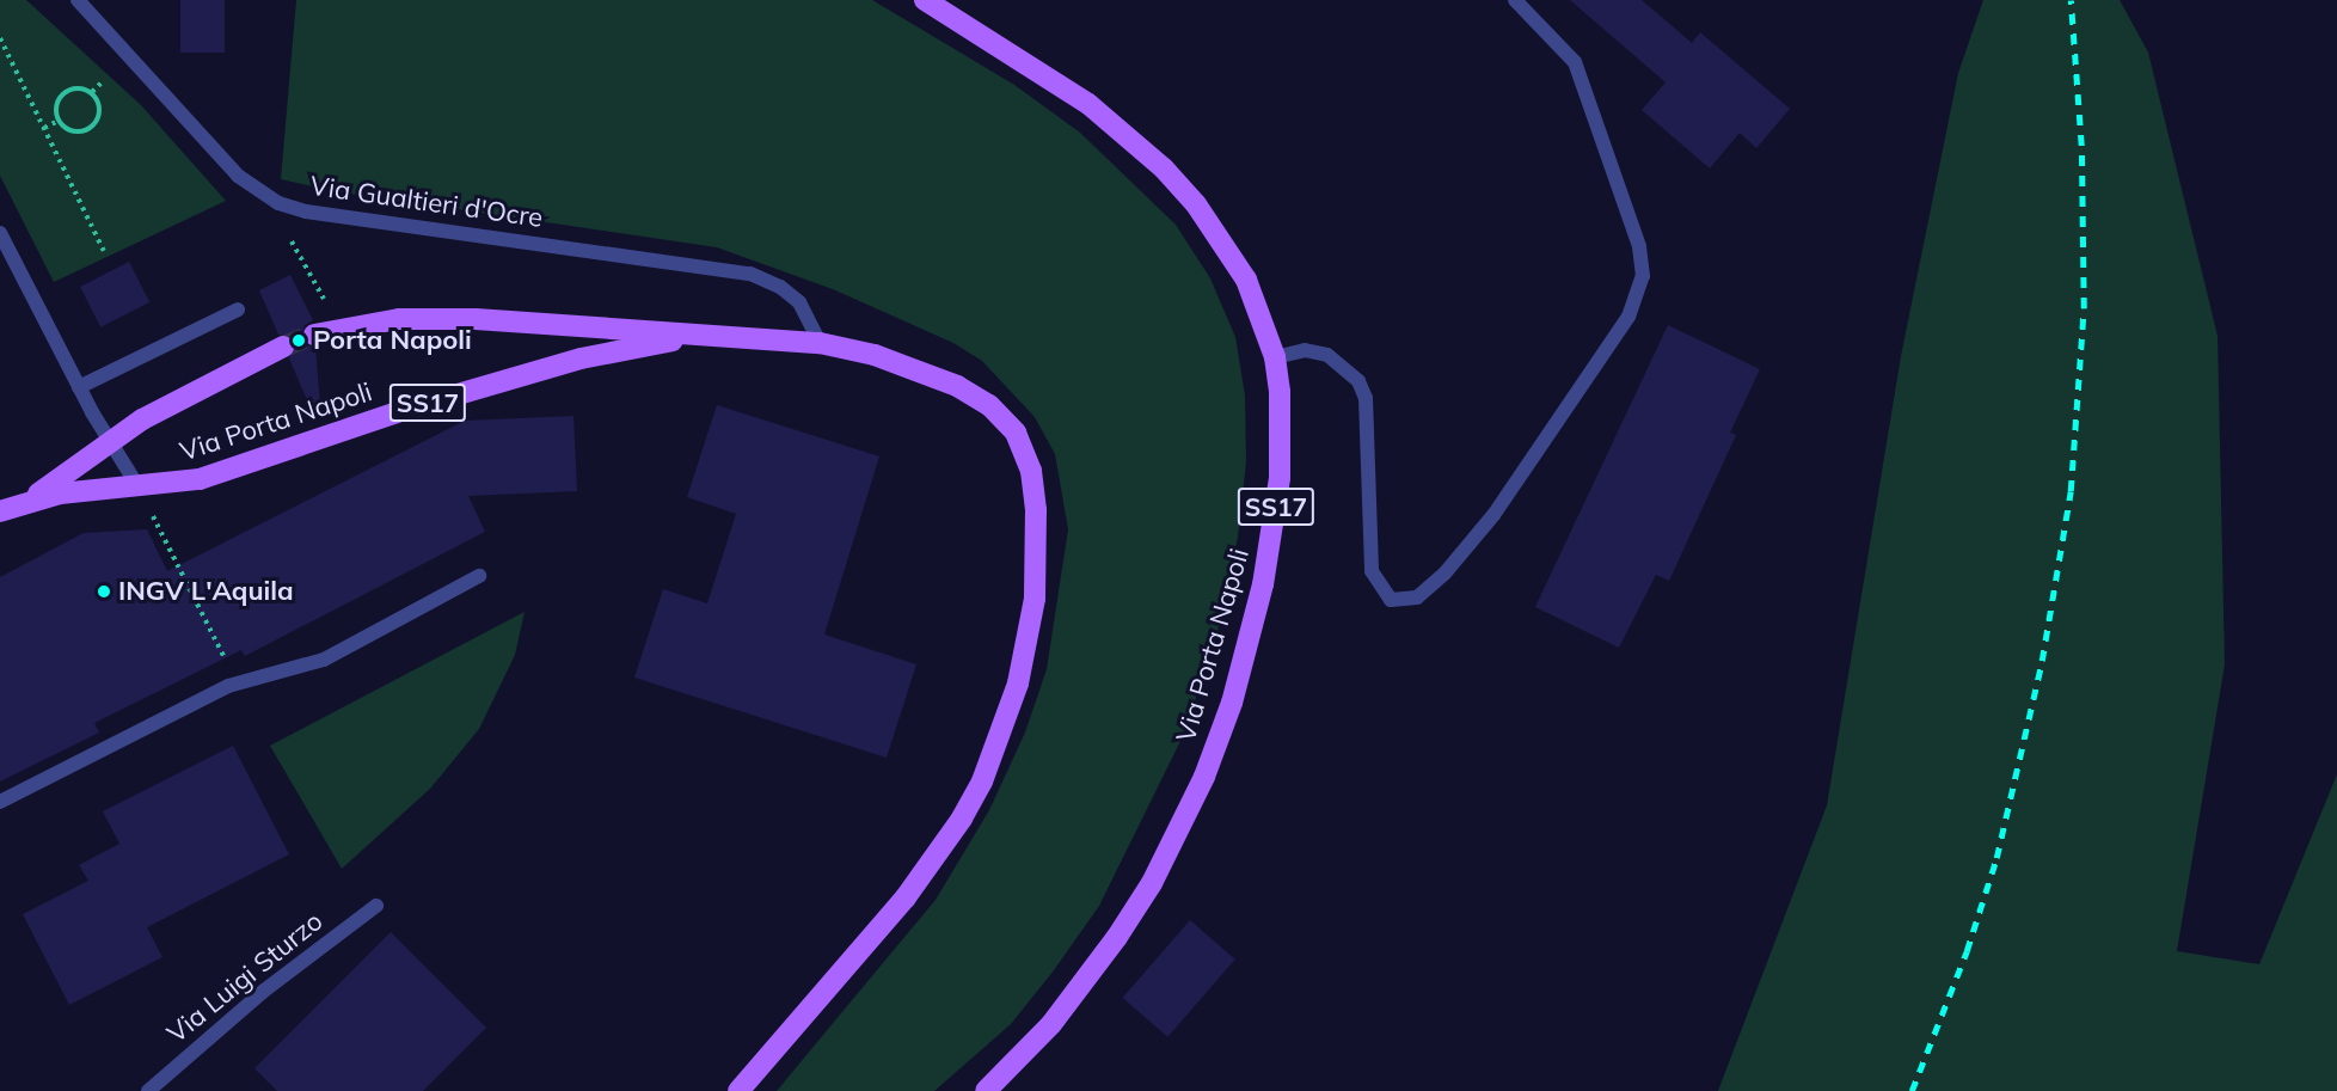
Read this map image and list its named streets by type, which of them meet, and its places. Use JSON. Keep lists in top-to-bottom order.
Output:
{
  "streets": {
    "main road": ["SS17", "Via Porta Napoli"],
    "street": ["Via Gualtieri d'Ocre", "Via Luigi Sturzo"]
  },
  "crossings": [
    ["Via Gualtieri d'Ocre", "Via Porta Napoli"],
    ["SS17", "Via Porta Napoli"]
  ],
  "places": ["Porta Napoli", "INGV L'Aquila"]
}
